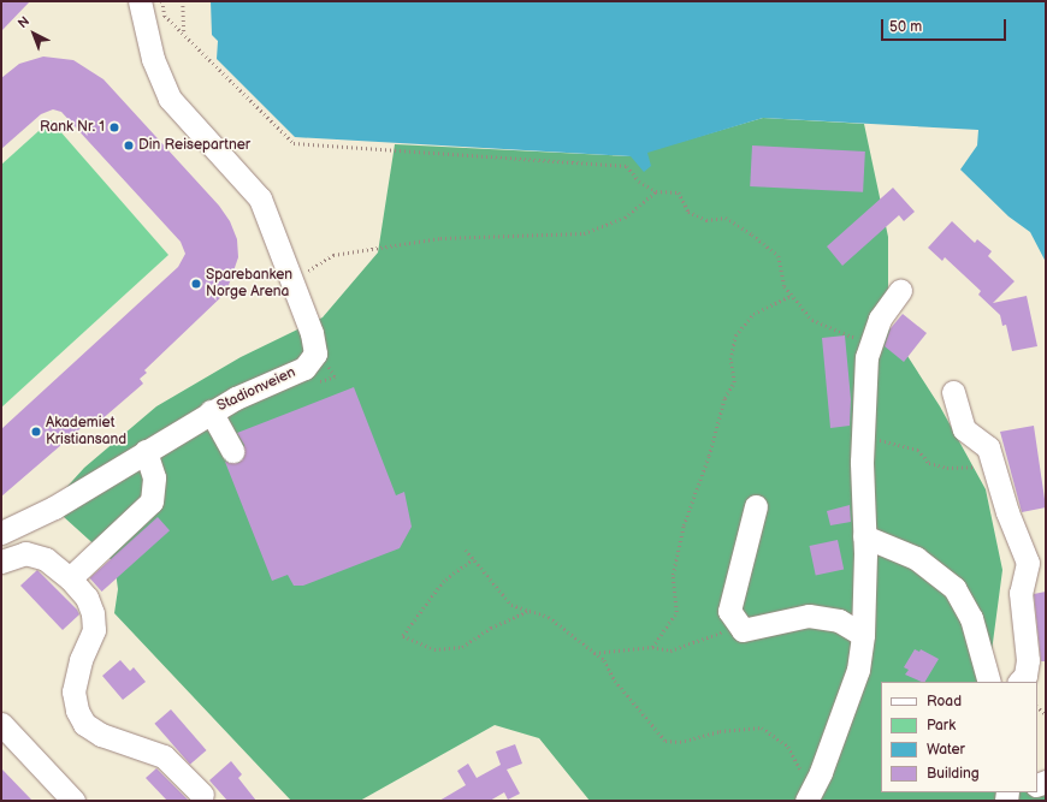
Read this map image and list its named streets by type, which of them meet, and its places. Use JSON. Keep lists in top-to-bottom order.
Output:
{
  "streets": {
    "street": ["Stadionveien"]
  },
  "places": [
    "Rank Nr. 1",
    "Din Reisepartner",
    "Sparebanken Norge Arena",
    "Akademiet Kristiansand"
  ],
  "legend": [
    "Road",
    "Park",
    "Water",
    "Building"
  ],
  "scale_bar": "50 m",
  "north": "top left"
}
